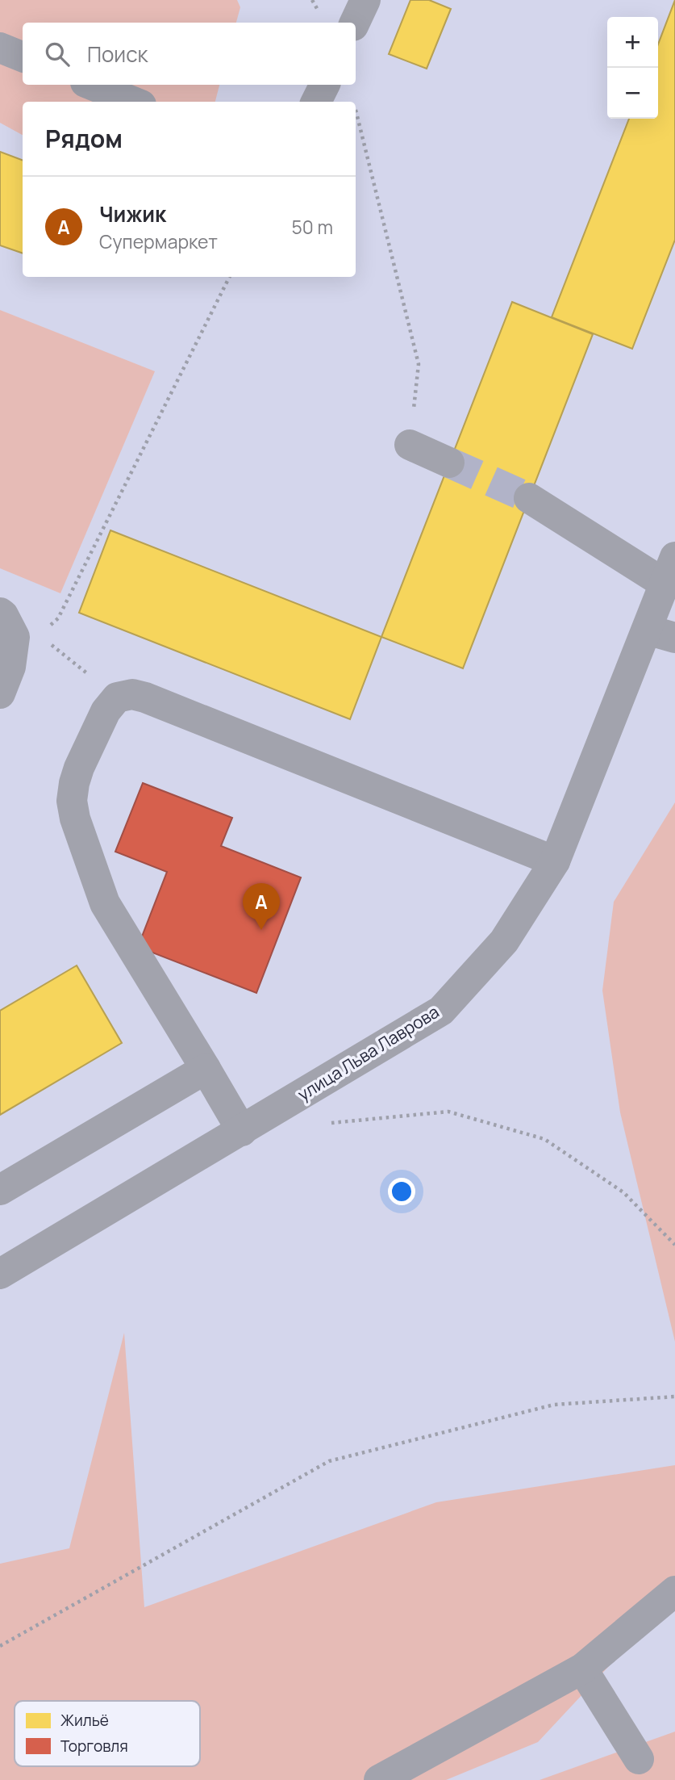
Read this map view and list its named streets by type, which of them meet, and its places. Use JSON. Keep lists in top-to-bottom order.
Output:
{
  "streets": {
    "street": ["улица Льва Лаврова"]
  },
  "legend": ["Жильё", "Торговля"],
  "page": {
    "map_buttons": ["+", "−"],
    "search": "Поиск",
    "heading": "Рядом",
    "list": [
      {
        "mark": "A",
        "name": "Чижик",
        "note": "Супермаркет",
        "value": "50 m"
      }
    ],
    "pins": "A"
  }
}
